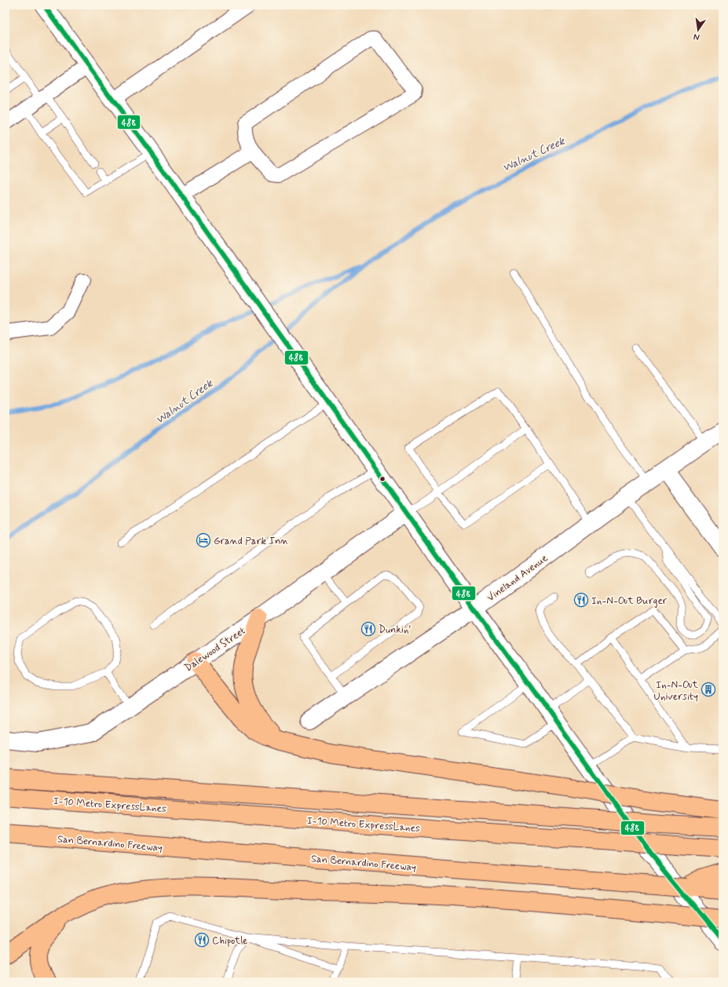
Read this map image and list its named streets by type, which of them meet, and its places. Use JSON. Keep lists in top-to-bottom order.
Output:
{
  "streets": {
    "highway": ["I-10 Metro ExpressLanes", "San Bernardino Freeway"],
    "street": ["Vineland Avenue", "Dalewood Street"]
  },
  "water": ["Walnut Creek"],
  "places": {
    "hotel": ["Grand Park Inn"],
    "restaurant": ["In-N-Out Burger", "Dunkin'", "Chipotle"],
    "building": ["In-N-Out University"]
  },
  "lines": ["transit line 488"],
  "north": "bottom"
}
